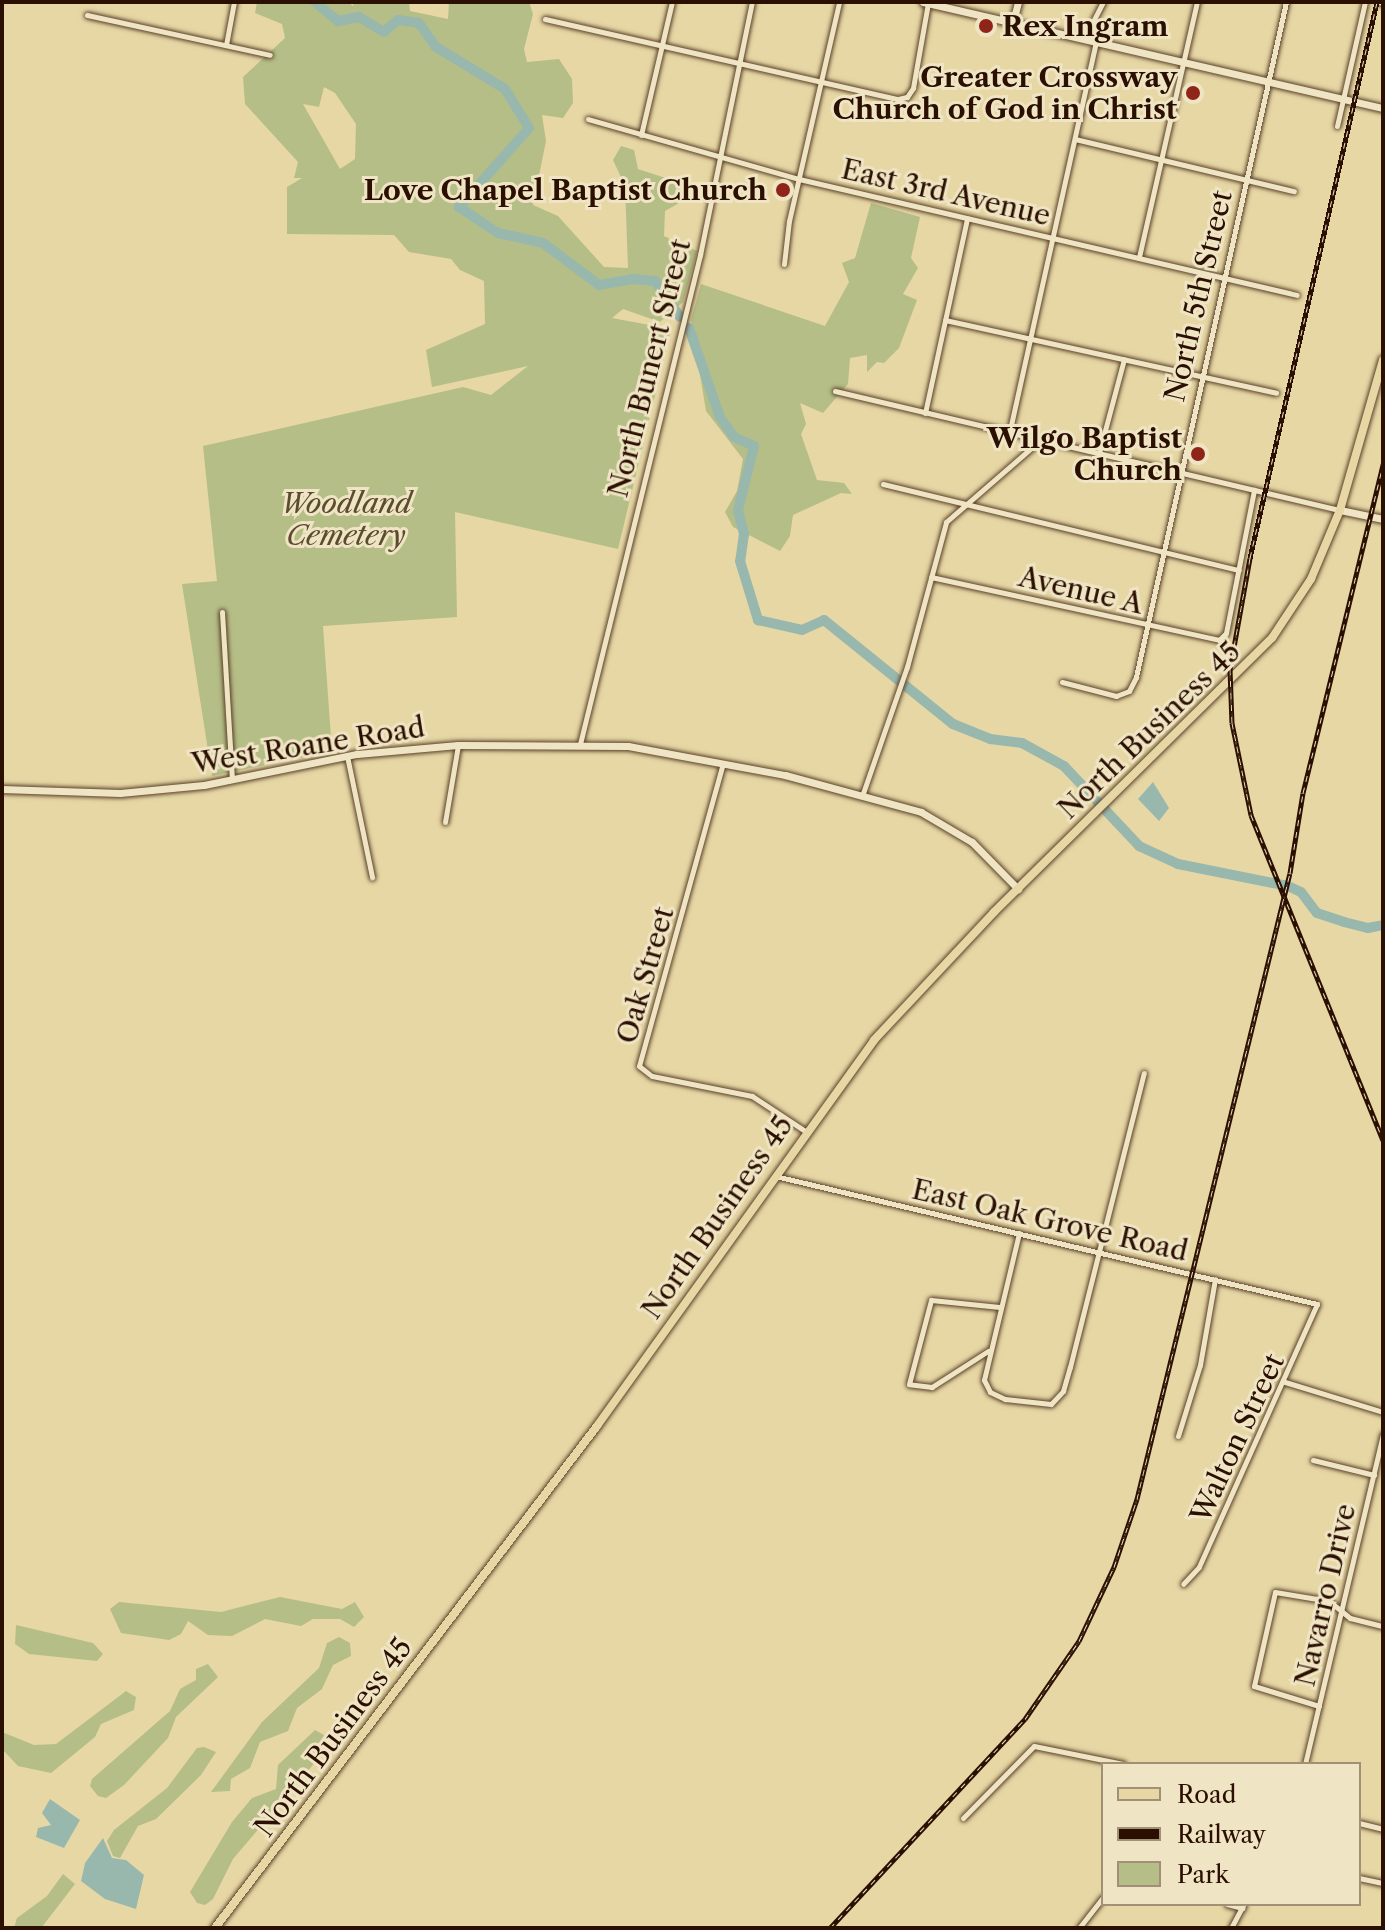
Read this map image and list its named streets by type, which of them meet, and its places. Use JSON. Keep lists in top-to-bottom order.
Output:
{
  "streets": {
    "main road": ["North Business 45"],
    "street": [
      "East 3rd Avenue",
      "North 5th Street",
      "North Bunert Street",
      "Avenue A",
      "West Roane Road",
      "Oak Street",
      "East Oak Grove Road",
      "Walton Street",
      "Navarro Drive"
    ]
  },
  "crossings": [
    ["East 3rd Avenue", "North 5th Street"],
    ["East 3rd Avenue", "North Bunert Street"],
    ["North 5th Street", "Avenue A"],
    ["North Bunert Street", "West Roane Road"],
    ["North Business 45", "West Roane Road"],
    ["North Business 45", "Oak Street"],
    ["North Business 45", "East Oak Grove Road"],
    ["West Roane Road", "Oak Street"],
    ["East Oak Grove Road", "Walton Street"]
  ],
  "parks": ["Woodland Cemetery"],
  "places": [
    "Rex Ingram",
    "Greater Crossway Church of God in Christ",
    "Love Chapel Baptist Church",
    "Wilgo Baptist Church"
  ],
  "legend": ["Road", "Railway", "Park"]
}
